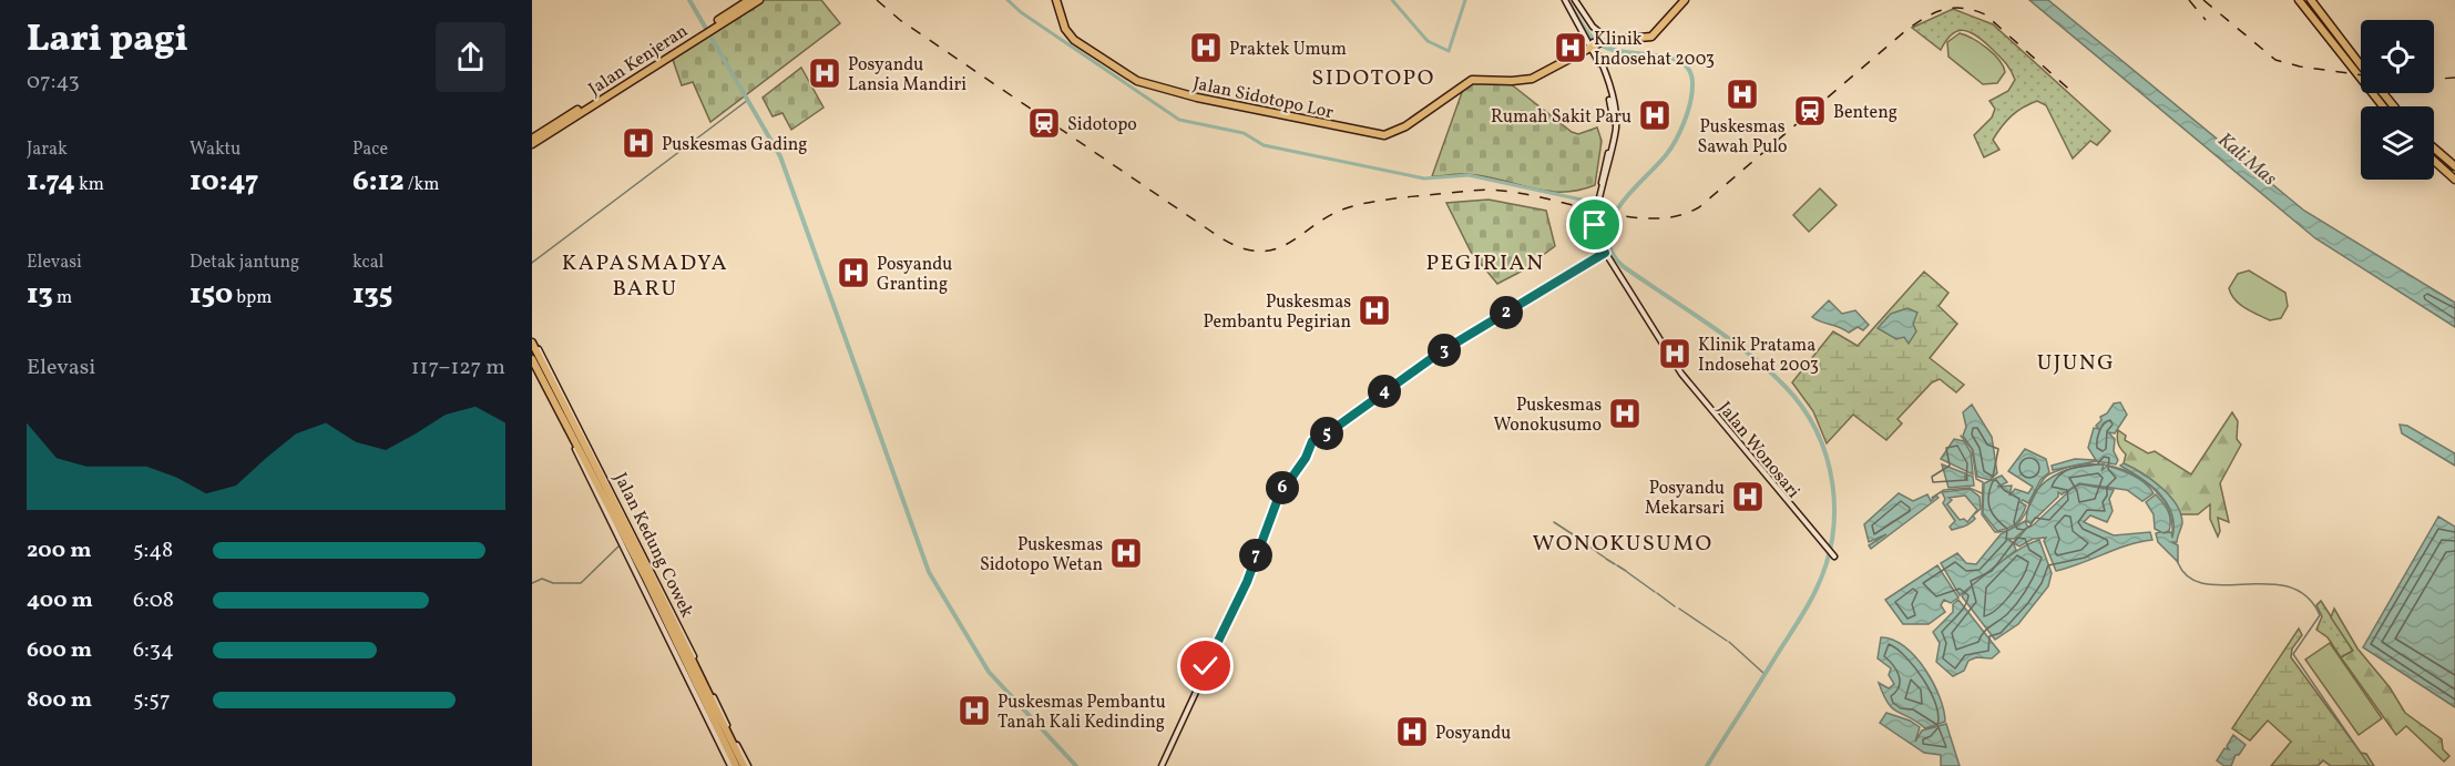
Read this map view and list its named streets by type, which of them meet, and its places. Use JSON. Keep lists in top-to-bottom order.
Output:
{
  "streets": {
    "highway": ["Jalan Kenjeran", "Jalan Sidotopo Lor", "Jalan Kedung Cowek"],
    "main road": ["Jalan Wonosari"]
  },
  "crossings": [
    ["Jalan Sidotopo Lor", "Jalan Wonosari"]
  ],
  "districts": [
    "SIDOTOPO",
    "KAPASMADYA BARU",
    "PEGIRIAN",
    "UJUNG",
    "WONOKUSUMO"
  ],
  "water": ["Kali Mas"],
  "places": {
    "hospital": [
      "Praktek Umum",
      "Klinik Indosehat 2003",
      "Posyandu Lansia Mandiri",
      "Puskesmas Sawah Pulo",
      "Rumah Sakit Paru",
      "Puskesmas Gading",
      "Posyandu Granting",
      "Puskesmas Pembantu Pegirian",
      "Klinik Pratama Indosehat 2003",
      "Puskesmas Wonokusumo",
      "Posyandu Mekarsari",
      "Puskesmas Sidotopo Wetan",
      "Puskesmas Pembantu Tanah Kali Kedinding",
      "Posyandu"
    ],
    "station": ["Benteng", "Sidotopo"]
  },
  "page": {
    "heading": ["Lari pagi", "07:43"],
    "stats": [
      ["Jarak", "1.74 km"],
      ["Waktu", "10:47"],
      ["Pace", "6:12 /km"],
      ["Elevasi", "13 m"],
      ["Detak jantung", "150 bpm"],
      ["kcal", "135"]
    ],
    "pins": [
      "2",
      "3",
      "4",
      "5",
      "6",
      "7"
    ],
    "chart": ["Elevasi", "117–127 m"],
    "list": [
      {
        "name": "200 m",
        "note": "5:48"
      },
      {
        "name": "400 m",
        "note": "6:08"
      },
      {
        "name": "600 m",
        "note": "6:34"
      },
      {
        "name": "800 m",
        "note": "5:57"
      }
    ]
  }
}
